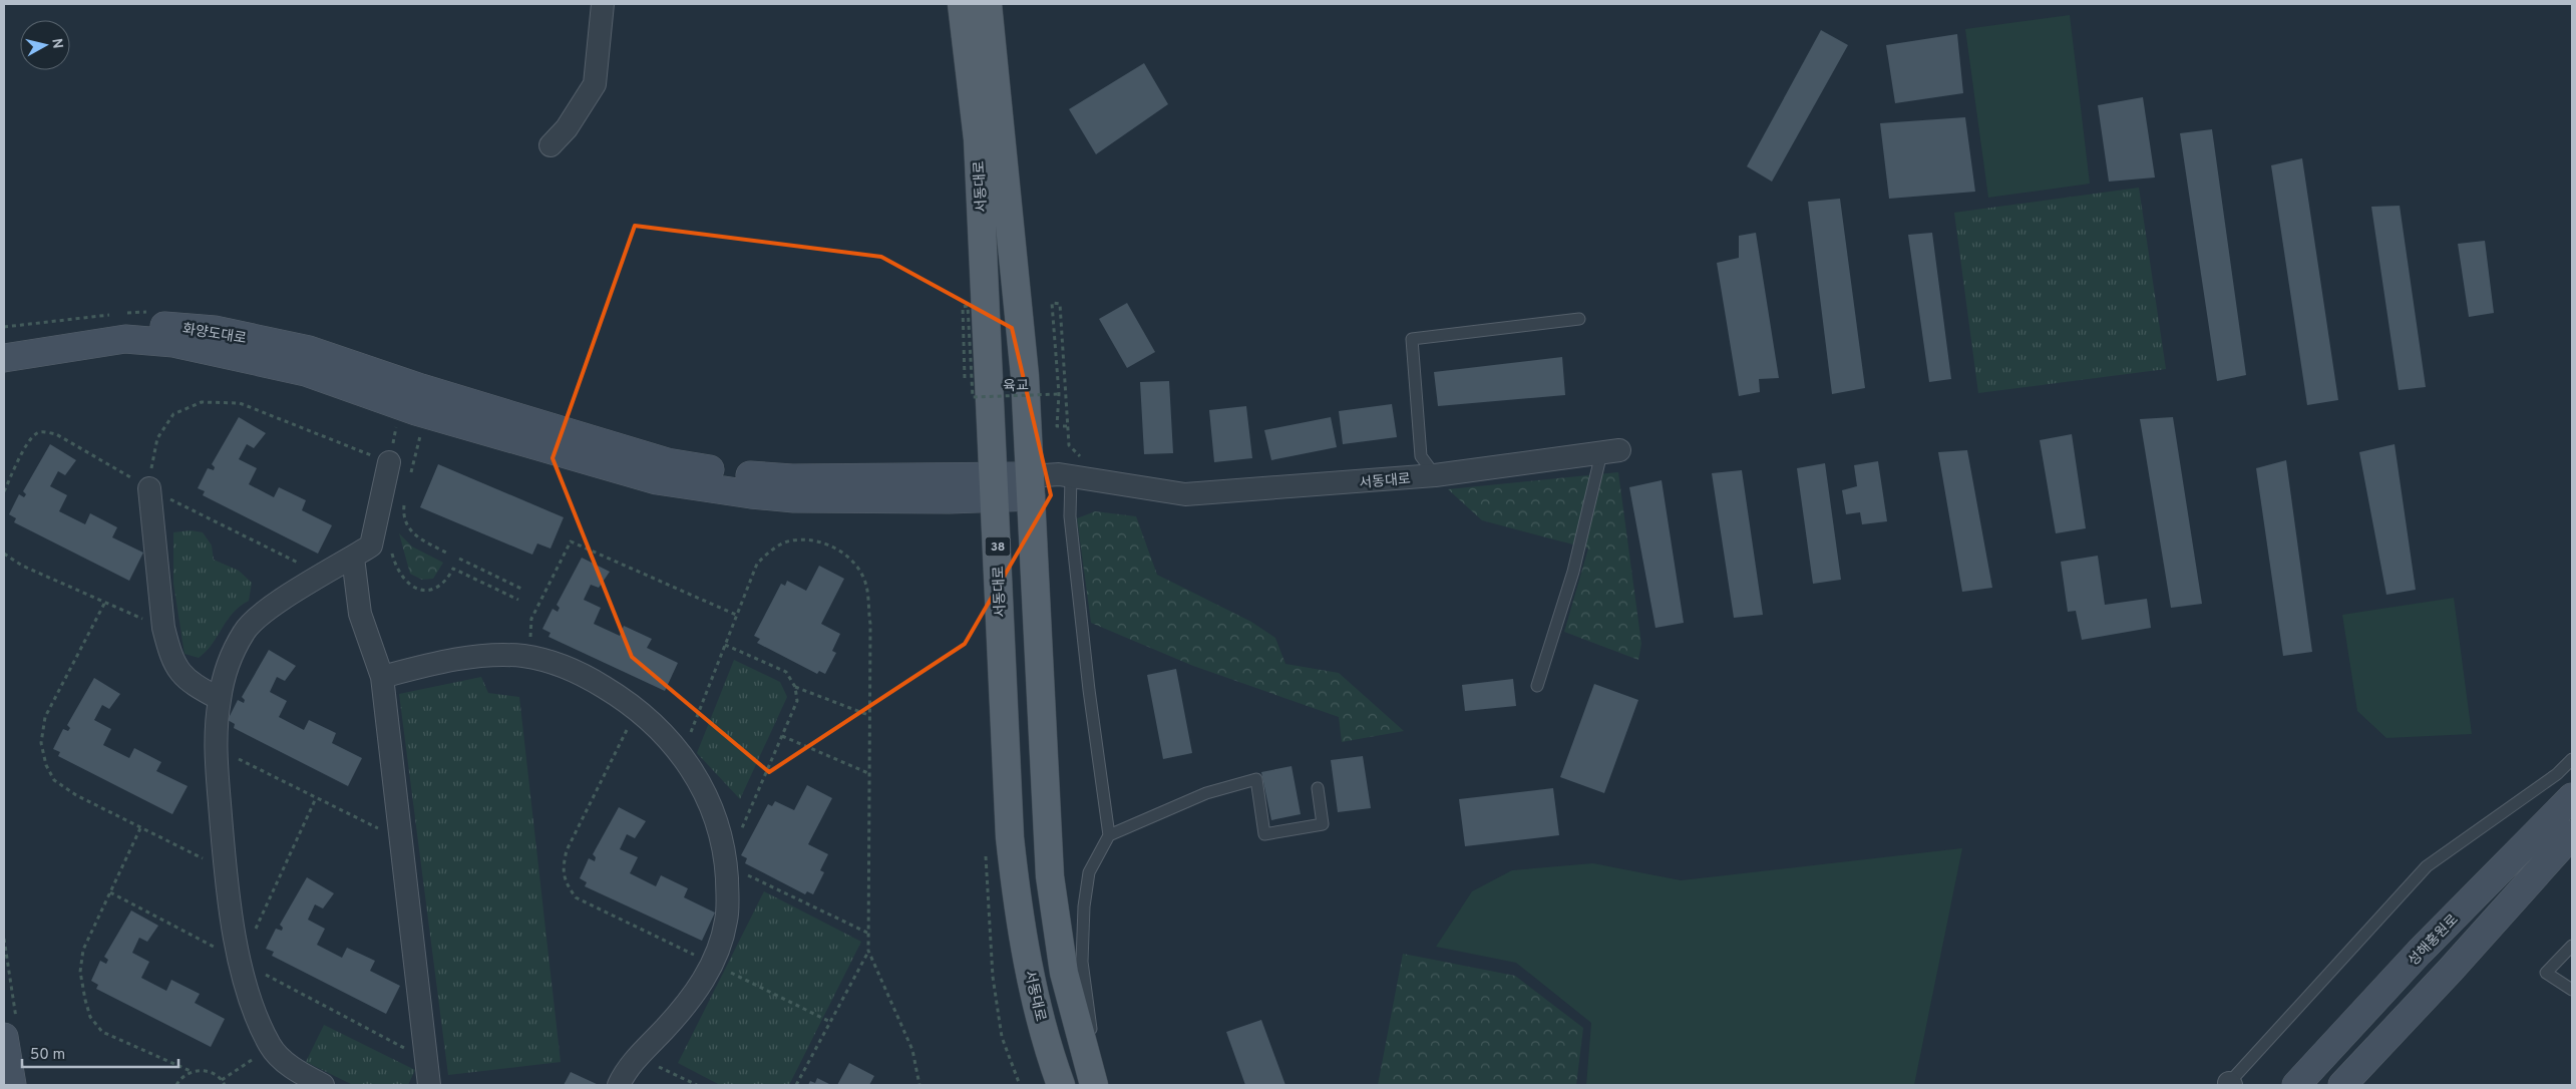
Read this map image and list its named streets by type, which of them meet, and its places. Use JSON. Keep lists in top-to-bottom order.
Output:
{
  "streets": {
    "main road": ["서동대로", "38"],
    "street": ["화양도대로", "성해홍원로"],
    "path": ["육교"]
  },
  "scale_bar": "50 m",
  "north": "right"
}
